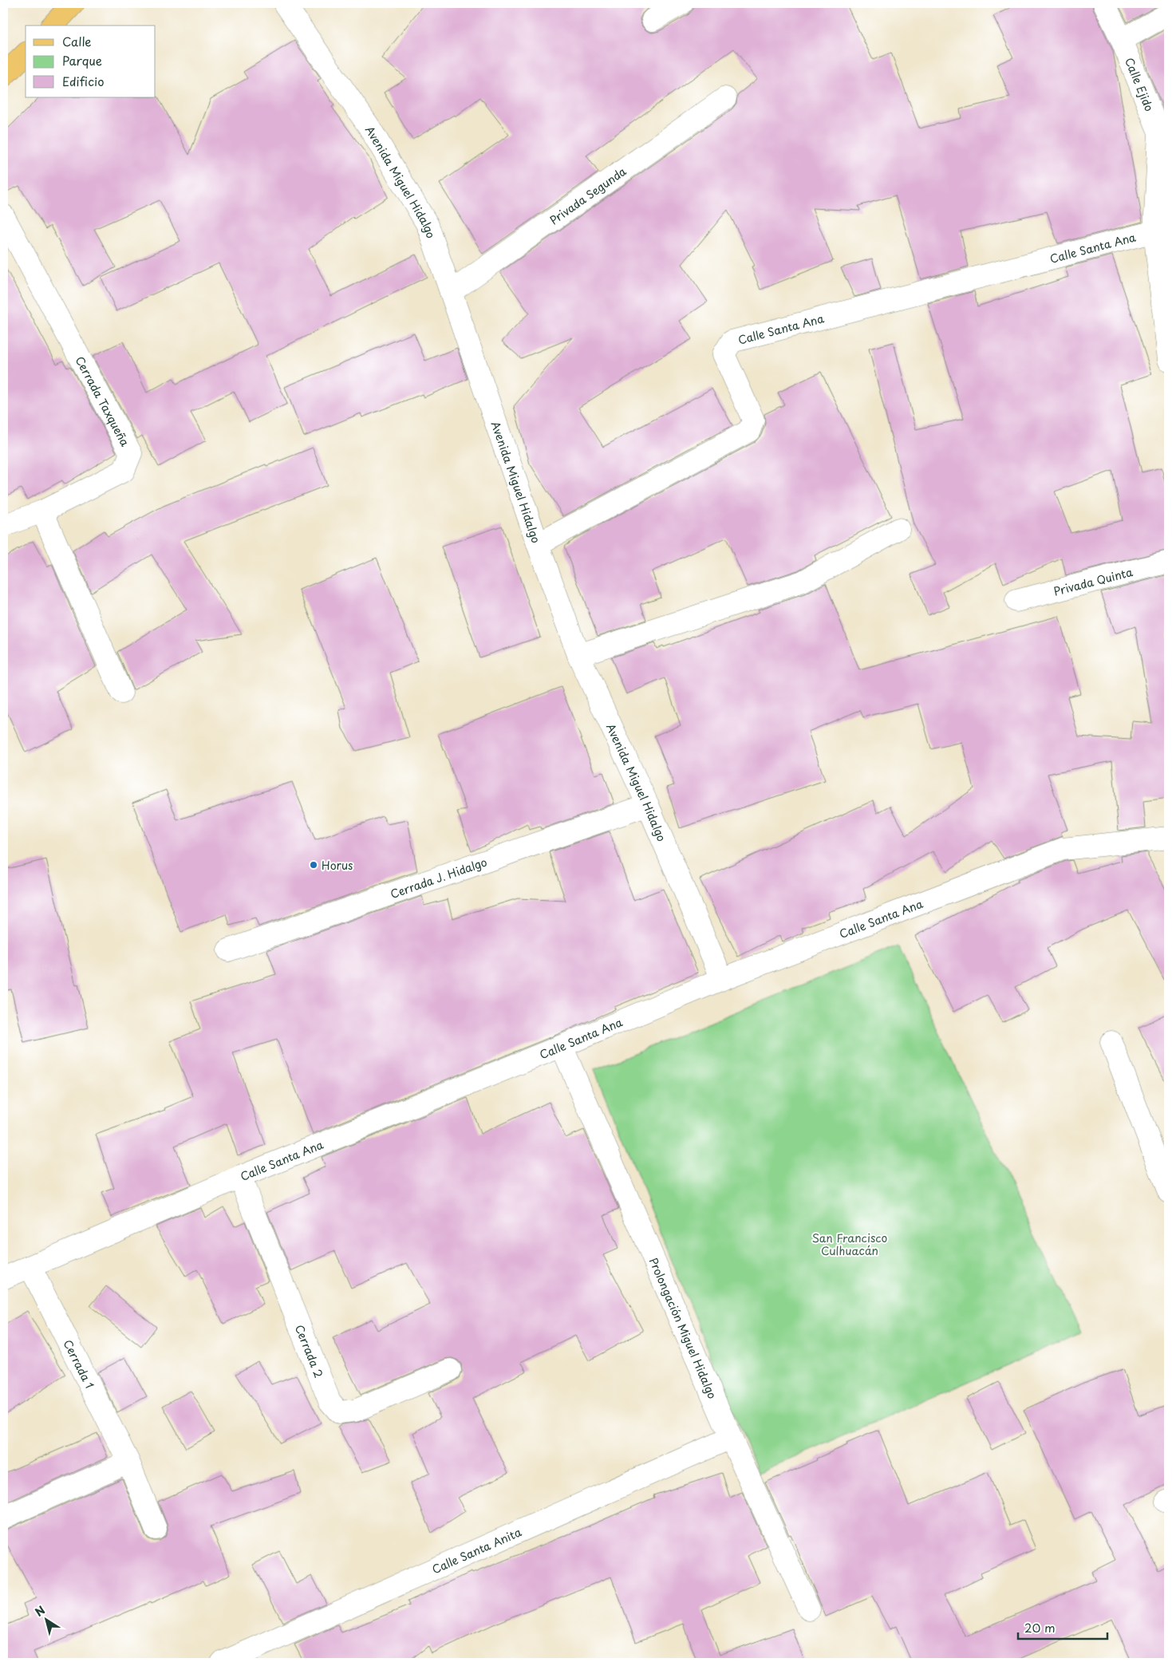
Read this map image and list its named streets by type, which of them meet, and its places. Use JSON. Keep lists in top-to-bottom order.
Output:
{
  "streets": {
    "street": [
      "Calle Ejido",
      "Avenida Miguel Hidalgo",
      "Privada Segunda",
      "Calle Santa Ana",
      "Cerrada Taxqueña",
      "Privada Quinta",
      "Cerrada J. Hidalgo",
      "Prolongación Miguel Hidalgo",
      "Cerrada 2",
      "Cerrada 1",
      "Calle Santa Anita"
    ]
  },
  "crossings": [
    ["Calle Ejido", "Calle Santa Ana"],
    ["Avenida Miguel Hidalgo", "Privada Segunda"],
    ["Avenida Miguel Hidalgo", "Calle Santa Ana"],
    ["Avenida Miguel Hidalgo", "Cerrada J. Hidalgo"],
    ["Calle Santa Ana", "Prolongación Miguel Hidalgo"],
    ["Calle Santa Ana", "Cerrada 2"],
    ["Calle Santa Ana", "Cerrada 1"],
    ["Prolongación Miguel Hidalgo", "Calle Santa Anita"]
  ],
  "parks": ["San Francisco Culhuacán"],
  "places": ["Horus"],
  "legend": ["Calle", "Parque", "Edificio"],
  "scale_bar": "20 m",
  "north": "top left"
}
